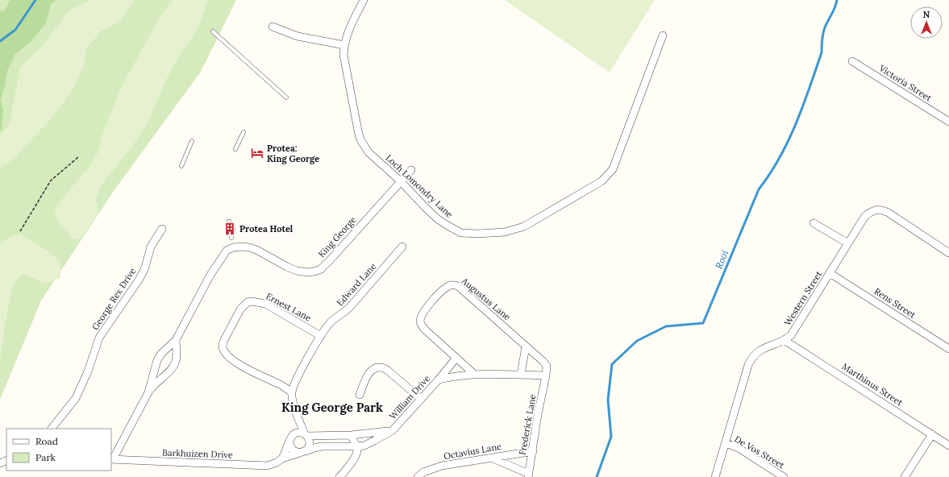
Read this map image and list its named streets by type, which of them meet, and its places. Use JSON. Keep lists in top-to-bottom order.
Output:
{
  "streets": {
    "street": [
      "Victoria Street",
      "Loch Lomondry Lane",
      "King George",
      "Edward Lane",
      "Western Street",
      "George Rex Drive",
      "Augustus Lane",
      "Rens Street",
      "Ernest Lane",
      "Marthinus Street",
      "William Drive",
      "Frederick Lane",
      "Octavius Lane",
      "De Vos Street",
      "Barkhuizen Drive"
    ]
  },
  "crossings": [
    ["Loch Lomondry Lane", "King George"],
    ["King George", "Barkhuizen Drive"],
    ["Edward Lane", "Ernest Lane"],
    ["Western Street", "Rens Street"],
    ["Western Street", "Marthinus Street"],
    ["Western Street", "De Vos Street"],
    ["Augustus Lane", "William Drive"],
    ["Augustus Lane", "Frederick Lane"],
    ["William Drive", "Frederick Lane"],
    ["William Drive", "Barkhuizen Drive"],
    ["Frederick Lane", "Octavius Lane"]
  ],
  "districts": ["King George Park"],
  "water": ["Rooi"],
  "places": {
    "hotel": ["Protea: King George"],
    "building": ["Protea Hotel"]
  },
  "legend": ["Road", "Park"],
  "north": "top"
}
